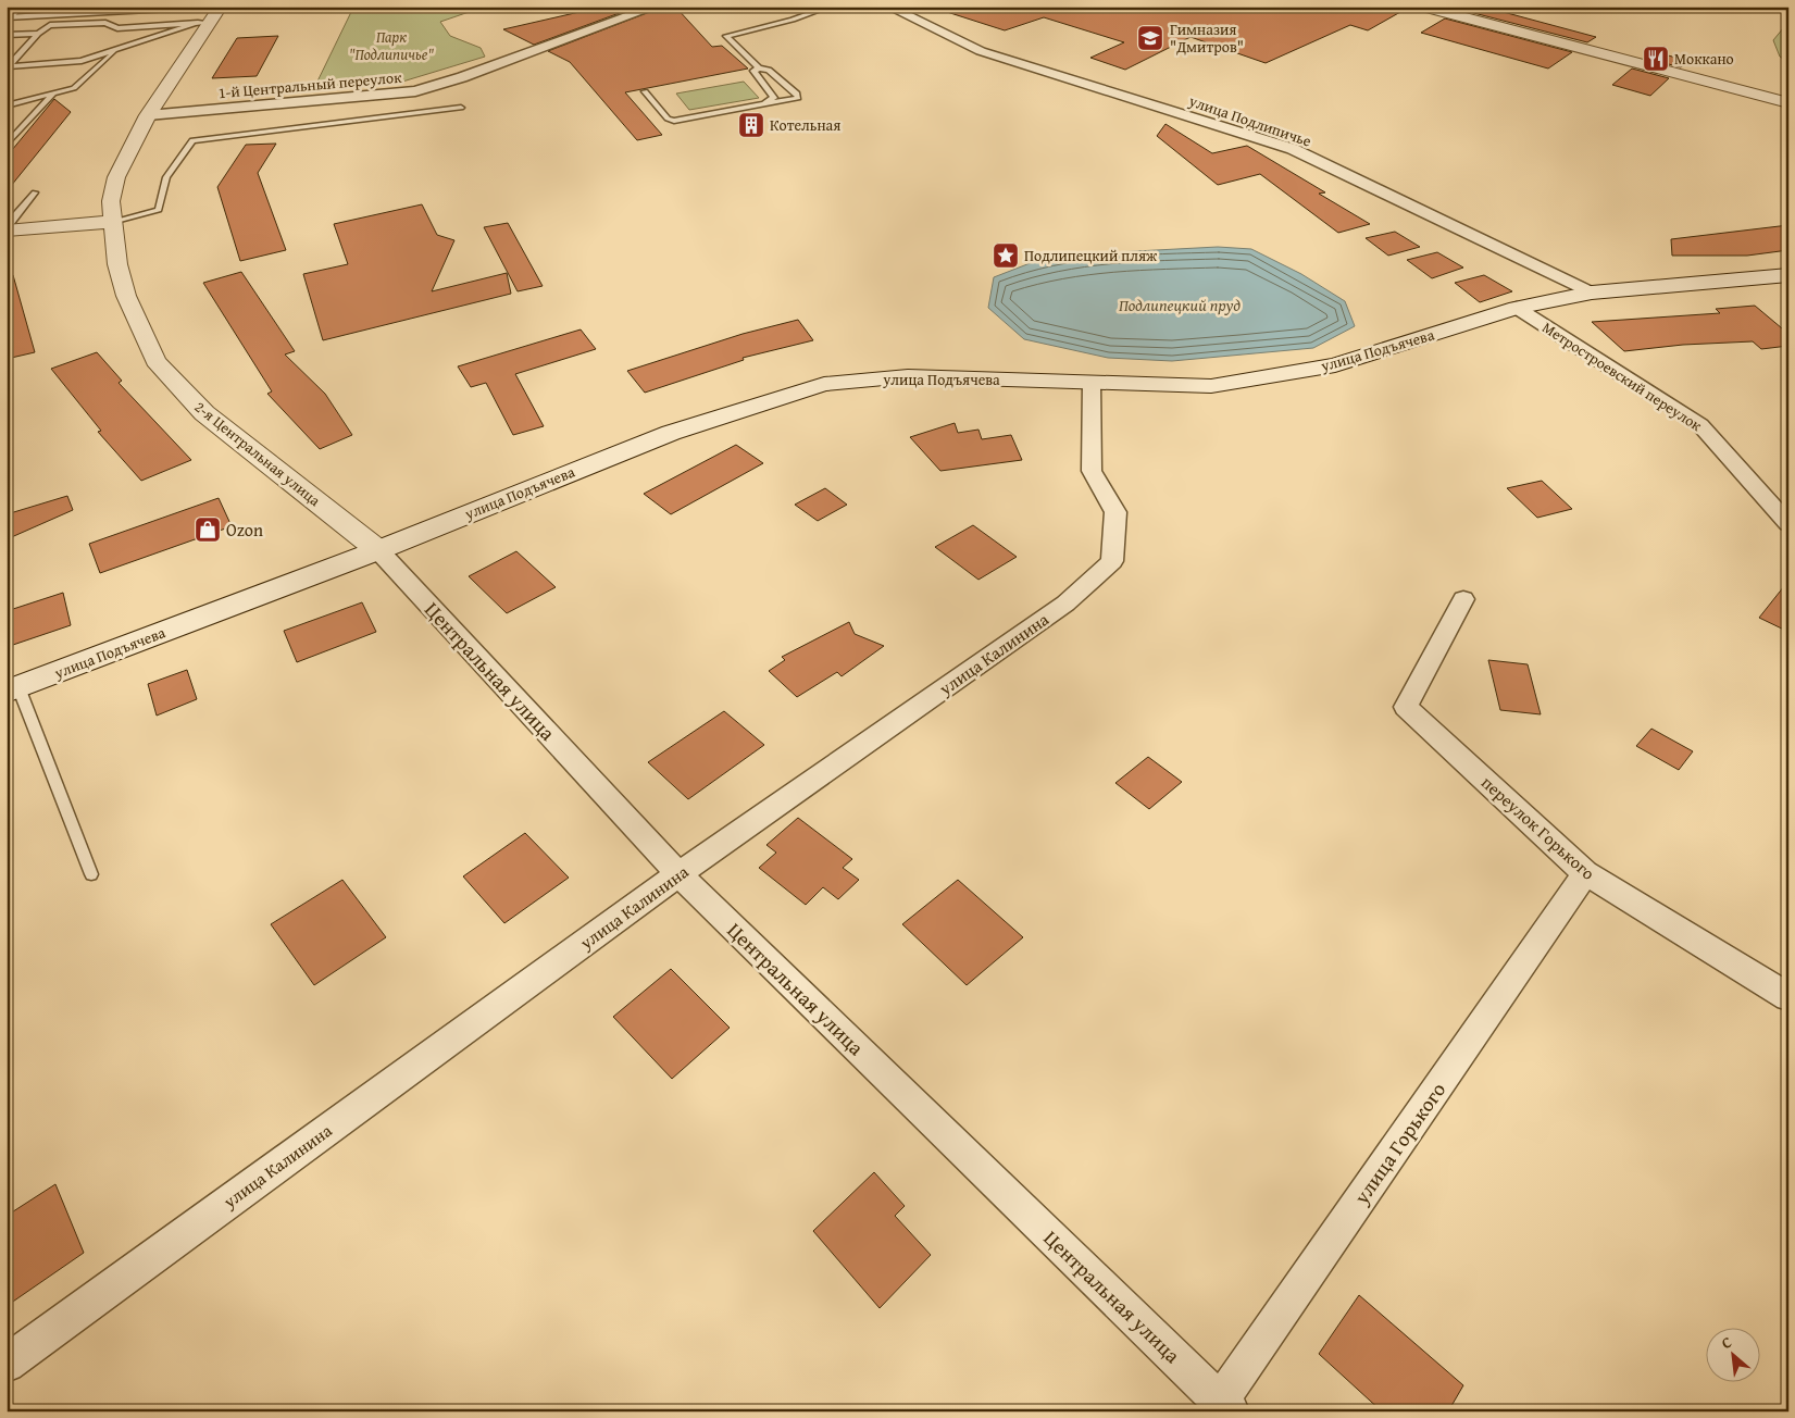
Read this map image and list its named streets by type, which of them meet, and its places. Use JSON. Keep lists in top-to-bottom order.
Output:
{
  "streets": {
    "street": [
      "1-й Центральный переулок",
      "улица Подлипичье",
      "улица Подъячева",
      "Метростроевский переулок",
      "2-я Центральная улица",
      "улица Калинина",
      "Центральная улица",
      "переулок Горького",
      "улица Горького"
    ]
  },
  "crossings": [
    ["1-й Центральный переулок", "2-я Центральная улица"],
    ["улица Подлипичье", "улица Подъячева"],
    ["улица Подъячева", "Метростроевский переулок"],
    ["улица Подъячева", "2-я Центральная улица"],
    ["улица Подъячева", "улица Калинина"],
    ["улица Подъячева", "Центральная улица"],
    ["2-я Центральная улица", "Центральная улица"],
    ["улица Калинина", "Центральная улица"],
    ["Центральная улица", "улица Горького"],
    ["переулок Горького", "улица Горького"]
  ],
  "water": ["Подлипецкий пруд"],
  "parks": ["Парк \"Подлипичье\""],
  "places": {
    "school or university": ["Гимназия \"Дмитров\""],
    "restaurant": ["Моккано"],
    "building": ["Котельная"],
    "place": ["Подлипецкий пляж"],
    "shop": ["Ozon"]
  },
  "north": "top left"
}
